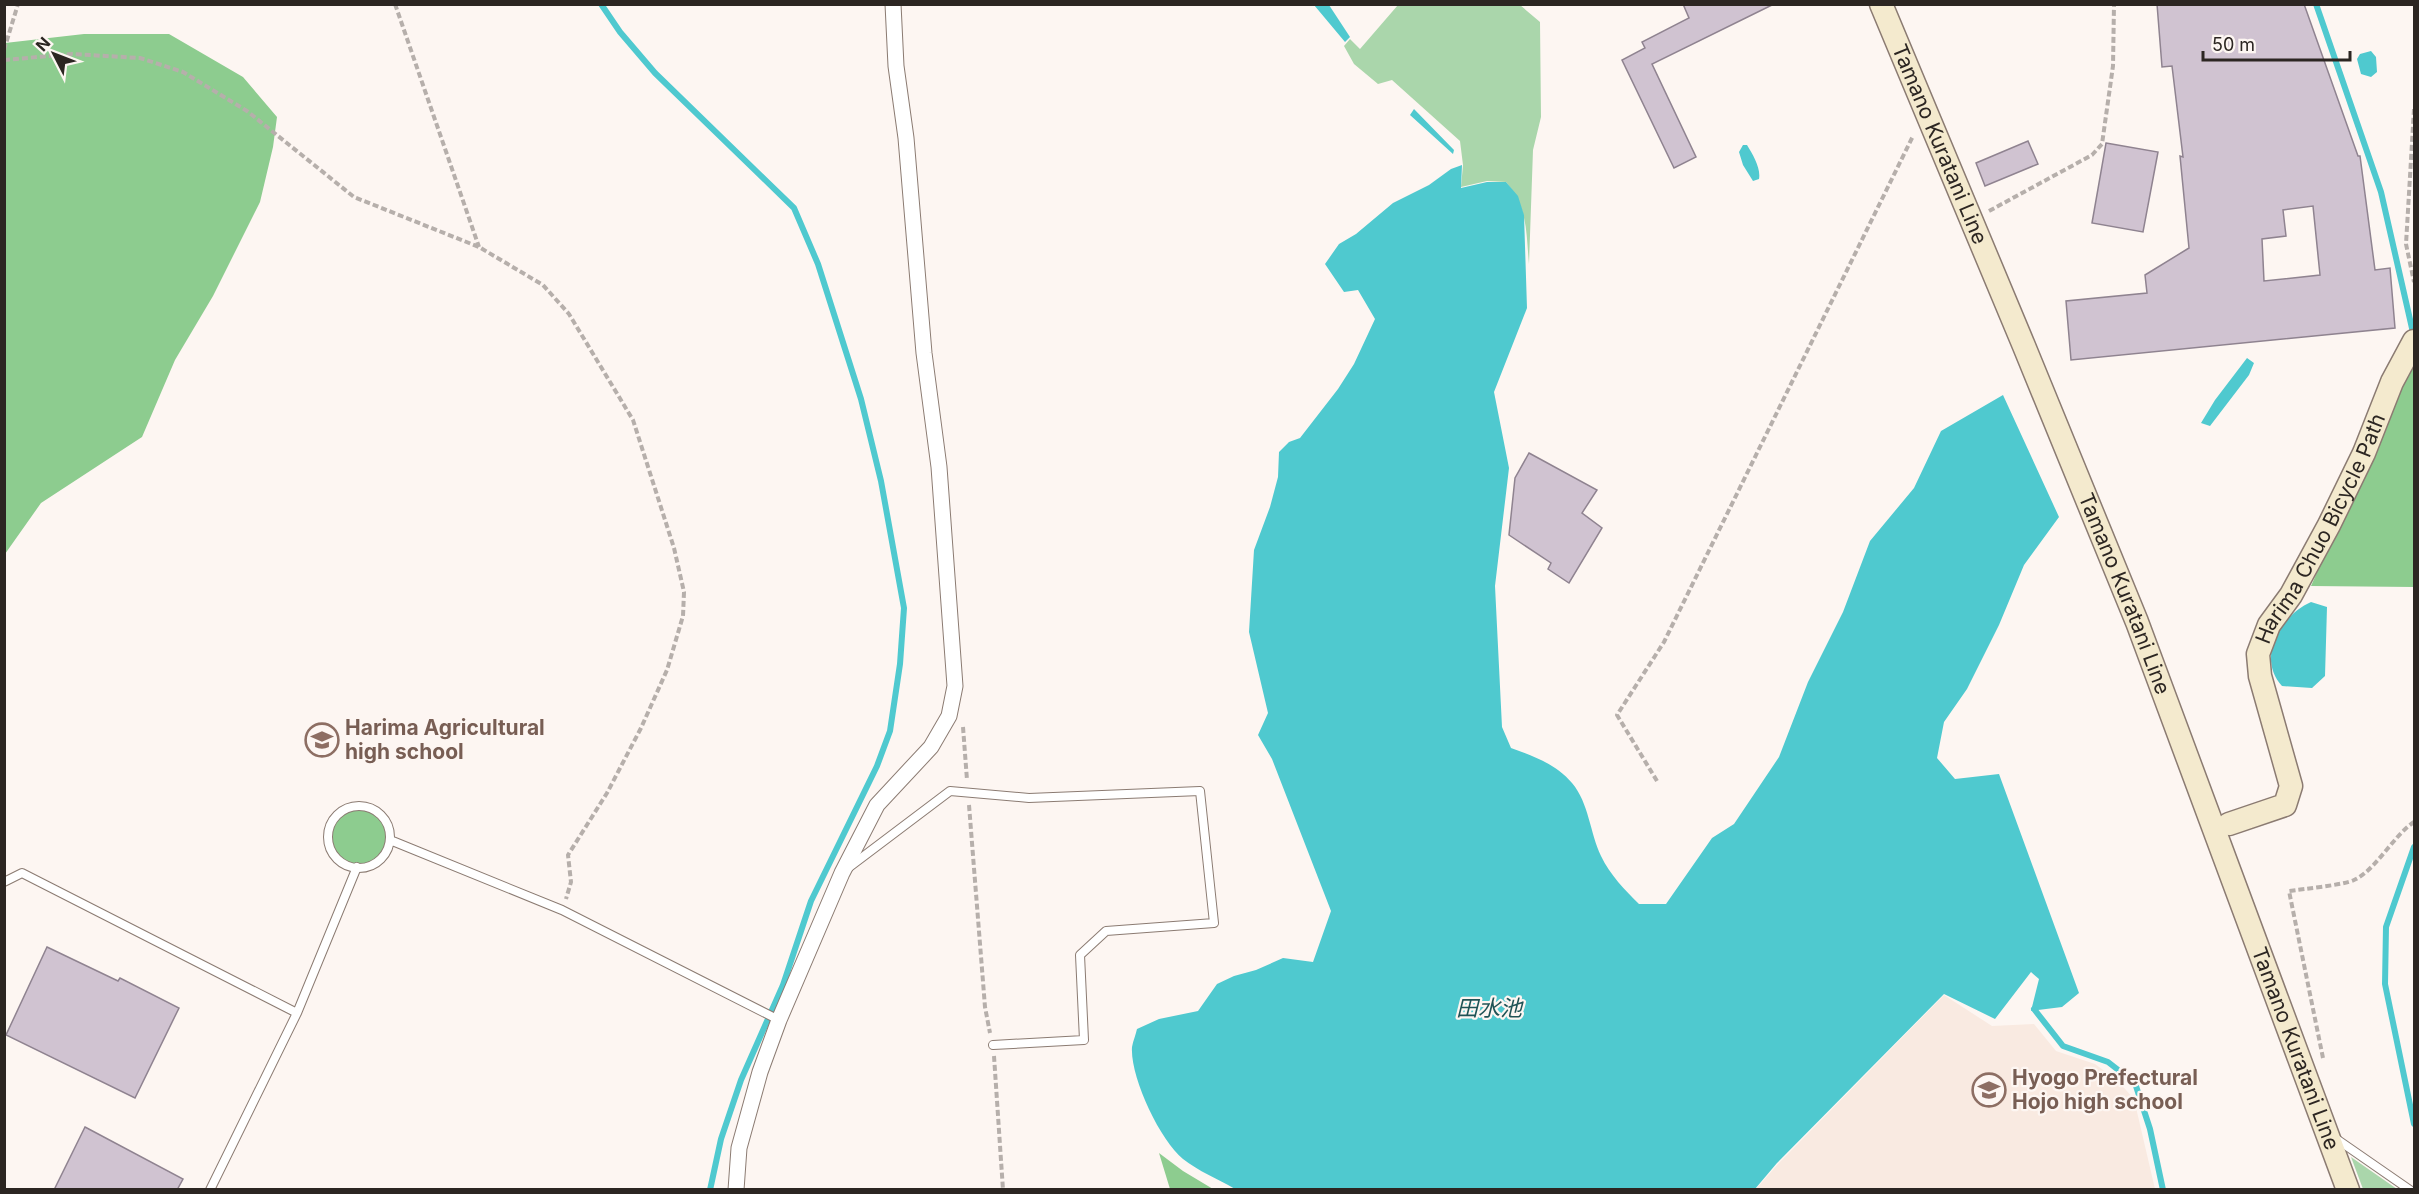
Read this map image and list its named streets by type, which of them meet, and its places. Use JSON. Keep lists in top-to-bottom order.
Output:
{
  "streets": {
    "main road": ["Tamano Kuratani Line", "Harima Chuo Bicycle Path"]
  },
  "water": ["田水池"],
  "places": {
    "school or university": ["Harima Agricultural high school", "Hyogo Prefectural Hojo high school"]
  },
  "scale_bar": "50 m",
  "north": "top left"
}
